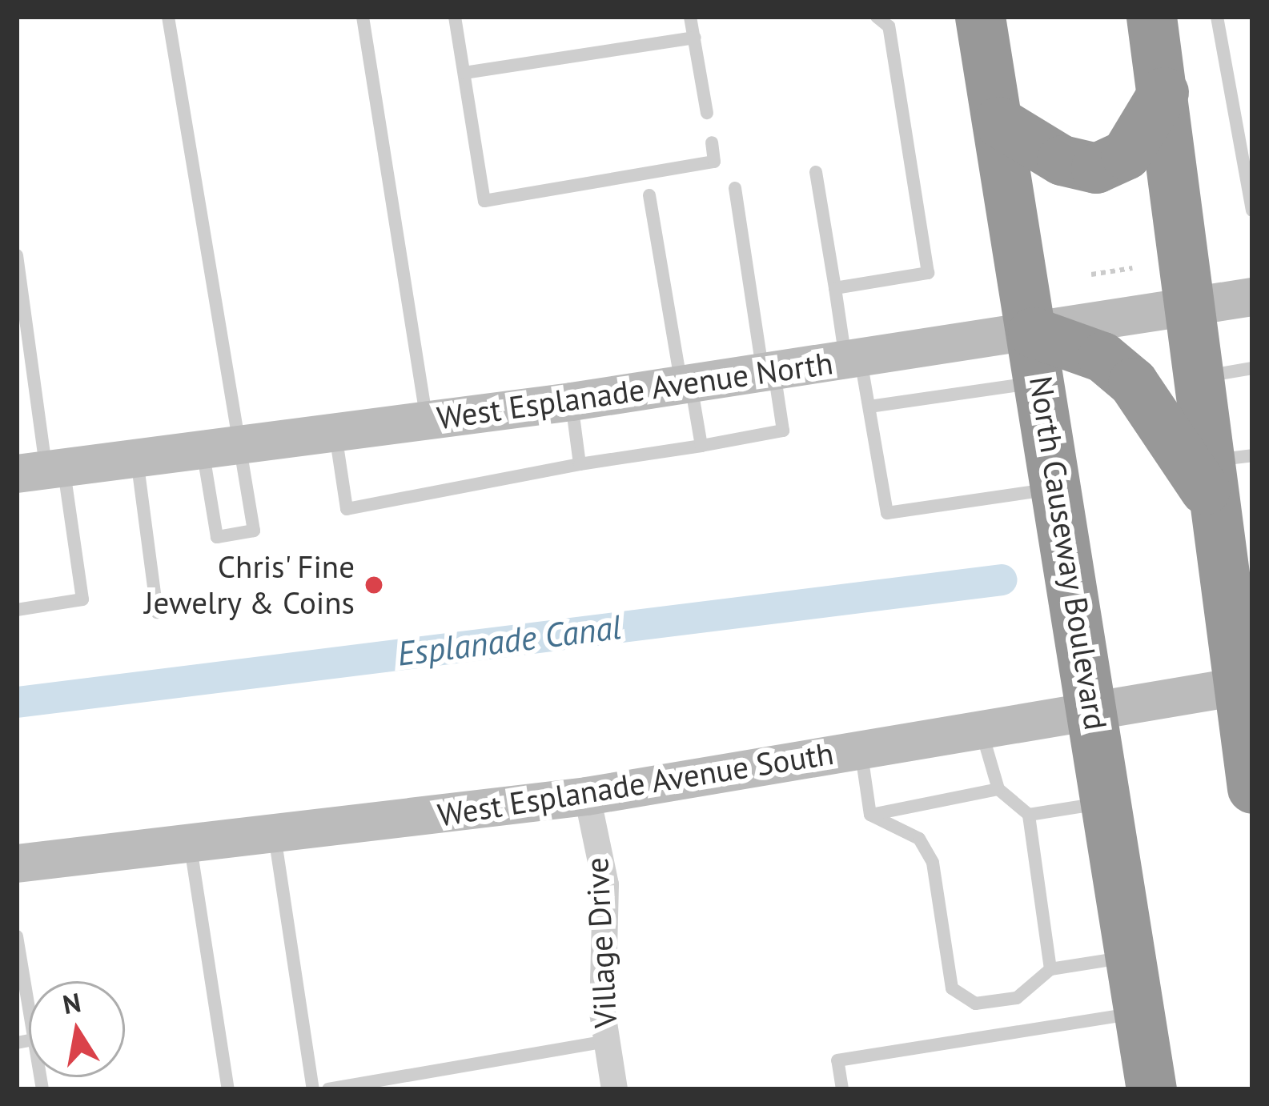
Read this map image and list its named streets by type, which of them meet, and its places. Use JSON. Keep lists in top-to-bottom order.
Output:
{
  "streets": {
    "highway": ["North Causeway Boulevard"],
    "main road": ["West Esplanade Avenue North", "West Esplanade Avenue South"],
    "street": ["Village Drive"]
  },
  "crossings": [
    ["West Esplanade Avenue North", "North Causeway Boulevard"],
    ["North Causeway Boulevard", "West Esplanade Avenue South"],
    ["West Esplanade Avenue South", "Village Drive"]
  ],
  "water": ["Esplanade Canal"],
  "places": ["Chris' Fine Jewelry & Coins"],
  "north": "top"
}
